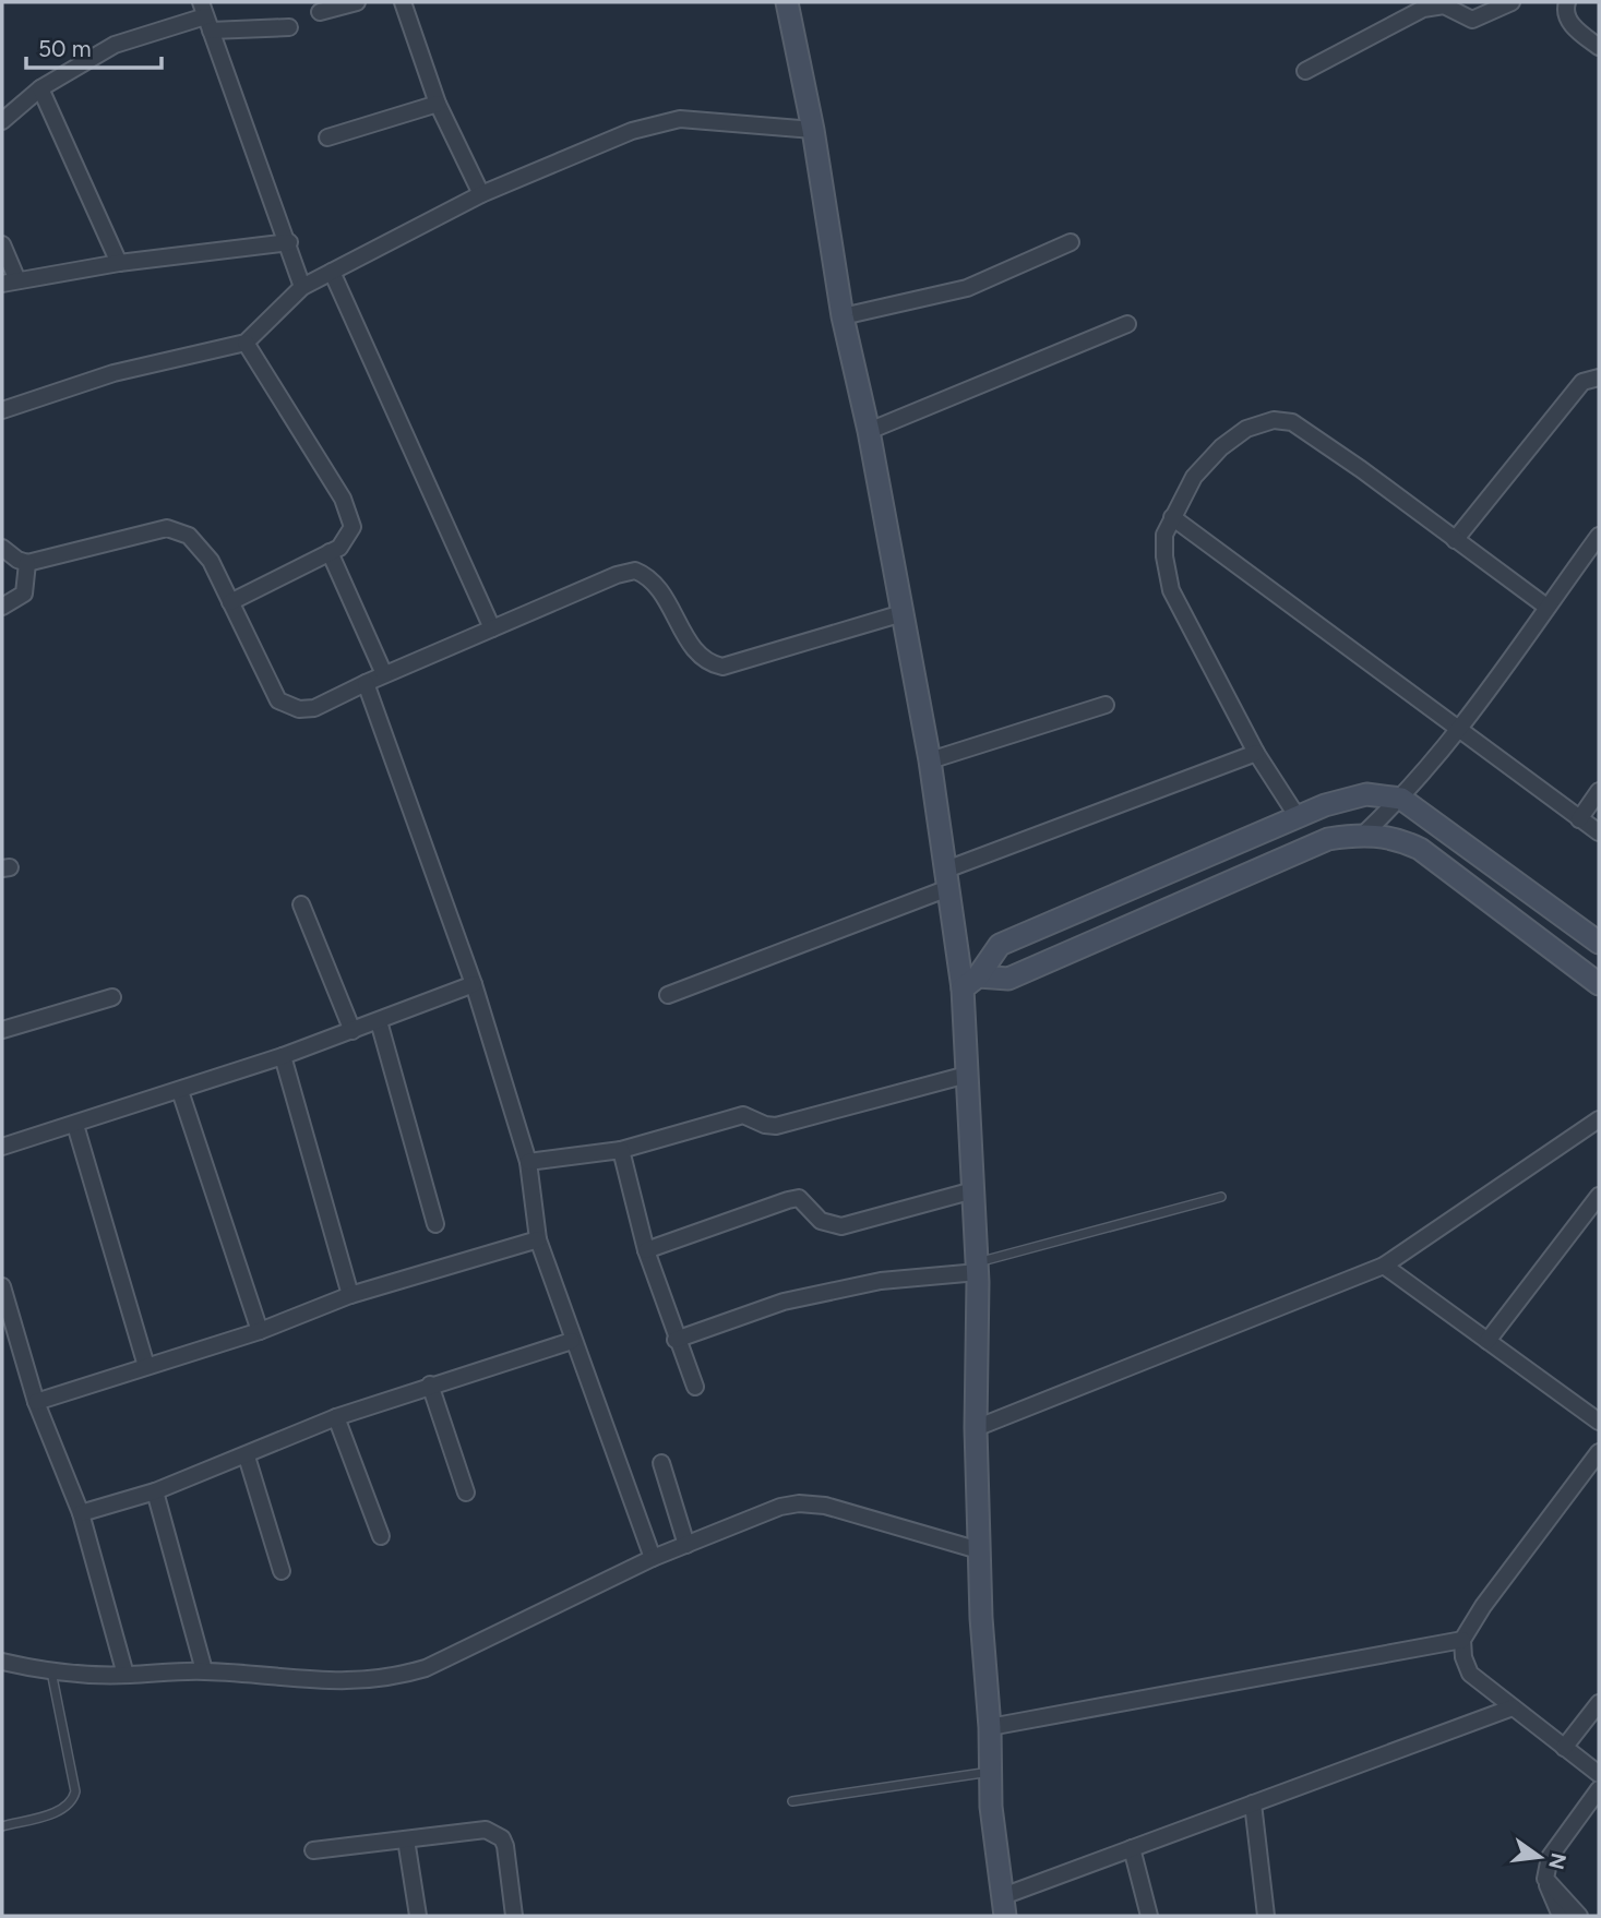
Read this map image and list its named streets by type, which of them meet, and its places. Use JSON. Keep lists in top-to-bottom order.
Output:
{
  "scale_bar": "50 m",
  "north": "right"
}
